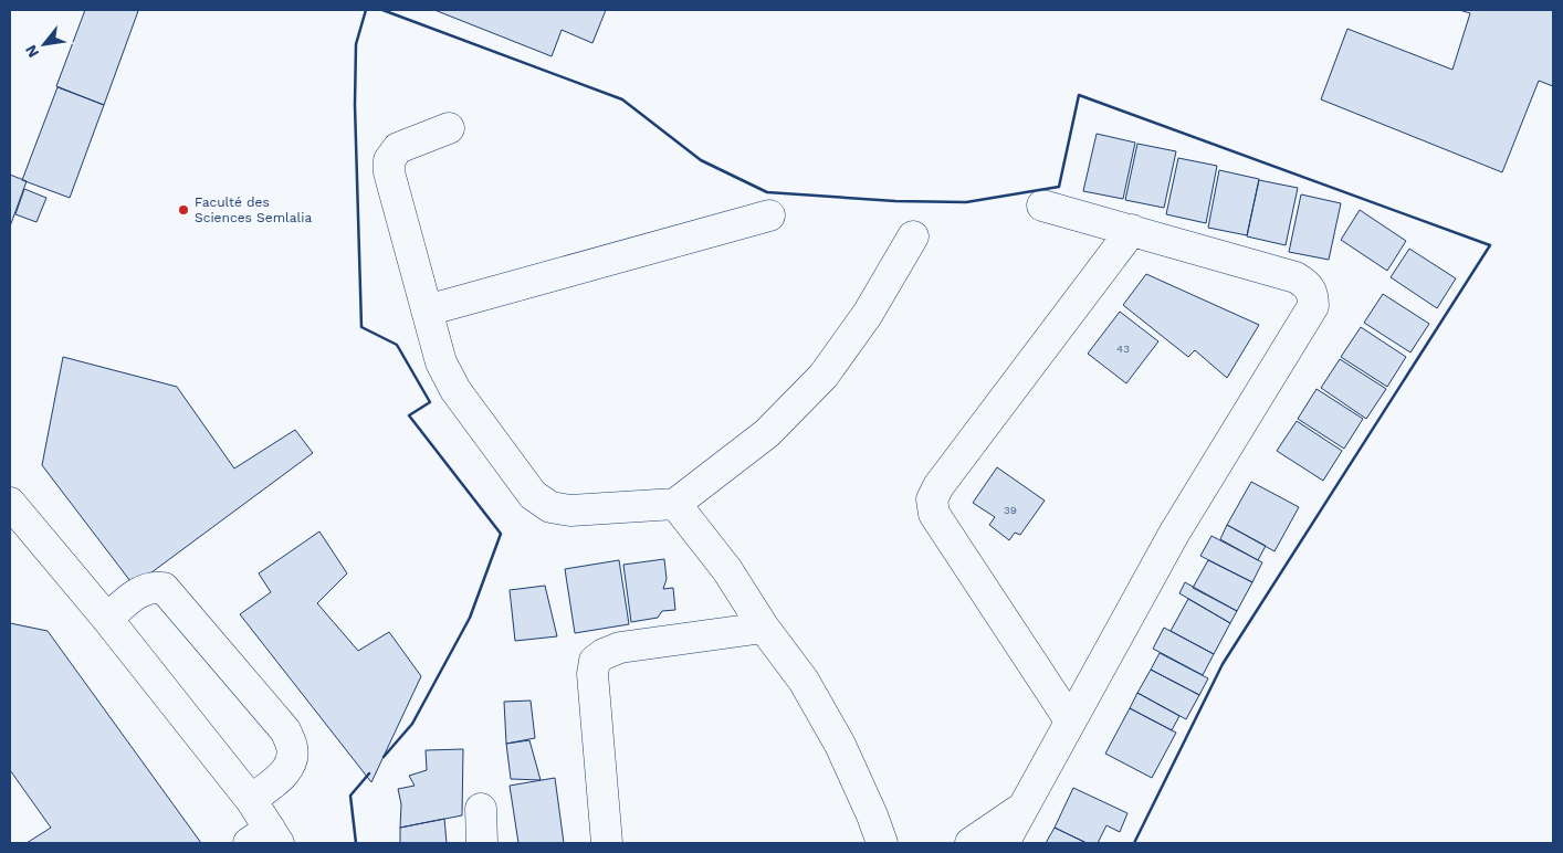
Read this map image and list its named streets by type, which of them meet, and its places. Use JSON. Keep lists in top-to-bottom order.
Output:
{
  "places": ["Faculté des Sciences Semlalia"],
  "house_numbers": ["43", "39"],
  "north": "bottom left"
}
